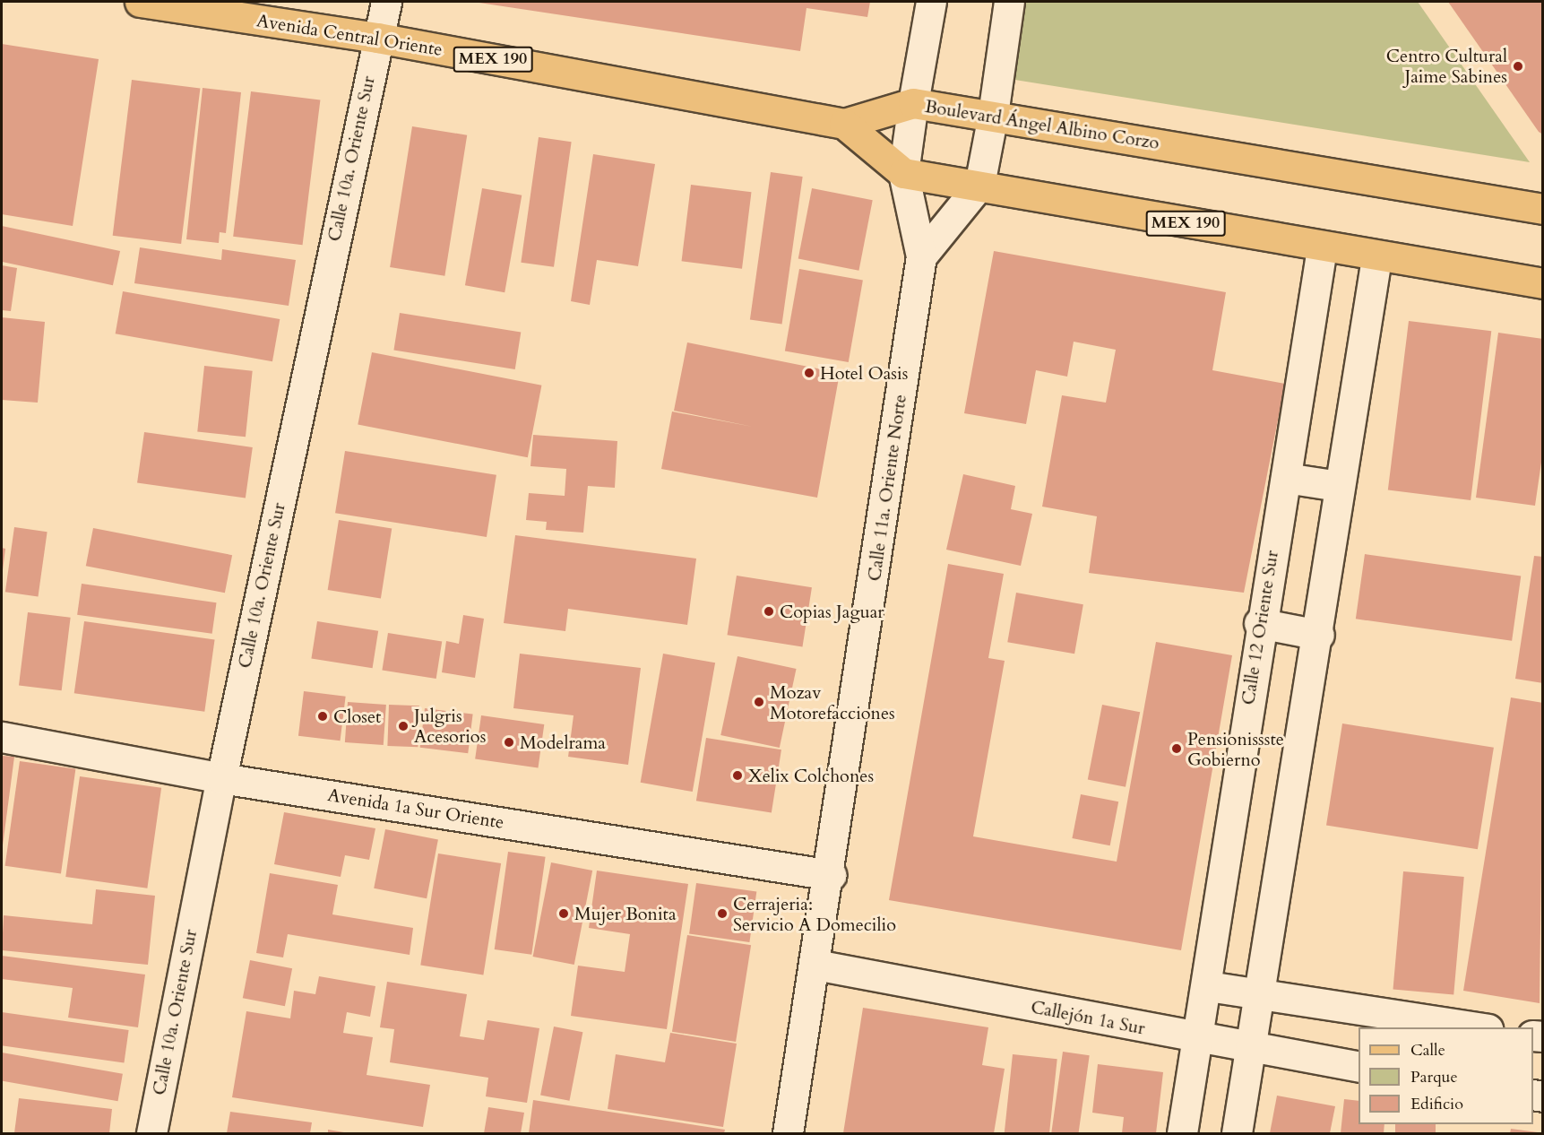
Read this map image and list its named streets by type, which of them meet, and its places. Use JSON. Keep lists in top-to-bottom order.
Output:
{
  "streets": {
    "main road": ["Avenida Central Oriente", "MEX 190", "Boulevard Ángel Albino Corzo"],
    "street": [
      "Calle 10a. Oriente Sur",
      "Calle 11a. Oriente Norte",
      "Calle 12 Oriente Sur",
      "Avenida 1a Sur Oriente",
      "Callejón 1a Sur"
    ]
  },
  "crossings": [
    ["Avenida Central Oriente", "MEX 190"],
    ["Avenida Central Oriente", "Boulevard Ángel Albino Corzo"],
    ["Avenida Central Oriente", "Calle 10a. Oriente Sur"],
    ["MEX 190", "Boulevard Ángel Albino Corzo"],
    ["MEX 190", "Calle 12 Oriente Sur"],
    ["Calle 10a. Oriente Sur", "Avenida 1a Sur Oriente"],
    ["Calle 11a. Oriente Norte", "Avenida 1a Sur Oriente"],
    ["Calle 11a. Oriente Norte", "Callejón 1a Sur"],
    ["Calle 12 Oriente Sur", "Callejón 1a Sur"]
  ],
  "places": [
    "Centro Cultural Jaime Sabines",
    "Hotel Oasis",
    "Copias Jaguar",
    "Mozav Motorefacciones",
    "Closet",
    "Julgris Acesorios",
    "Modelrama",
    "Pensionissste Gobierno",
    "Xelix Colchones",
    "Mujer Bonita",
    "Cerrajeria: Servicio A Domecilio"
  ],
  "legend": ["Calle", "Parque", "Edificio"]
}
